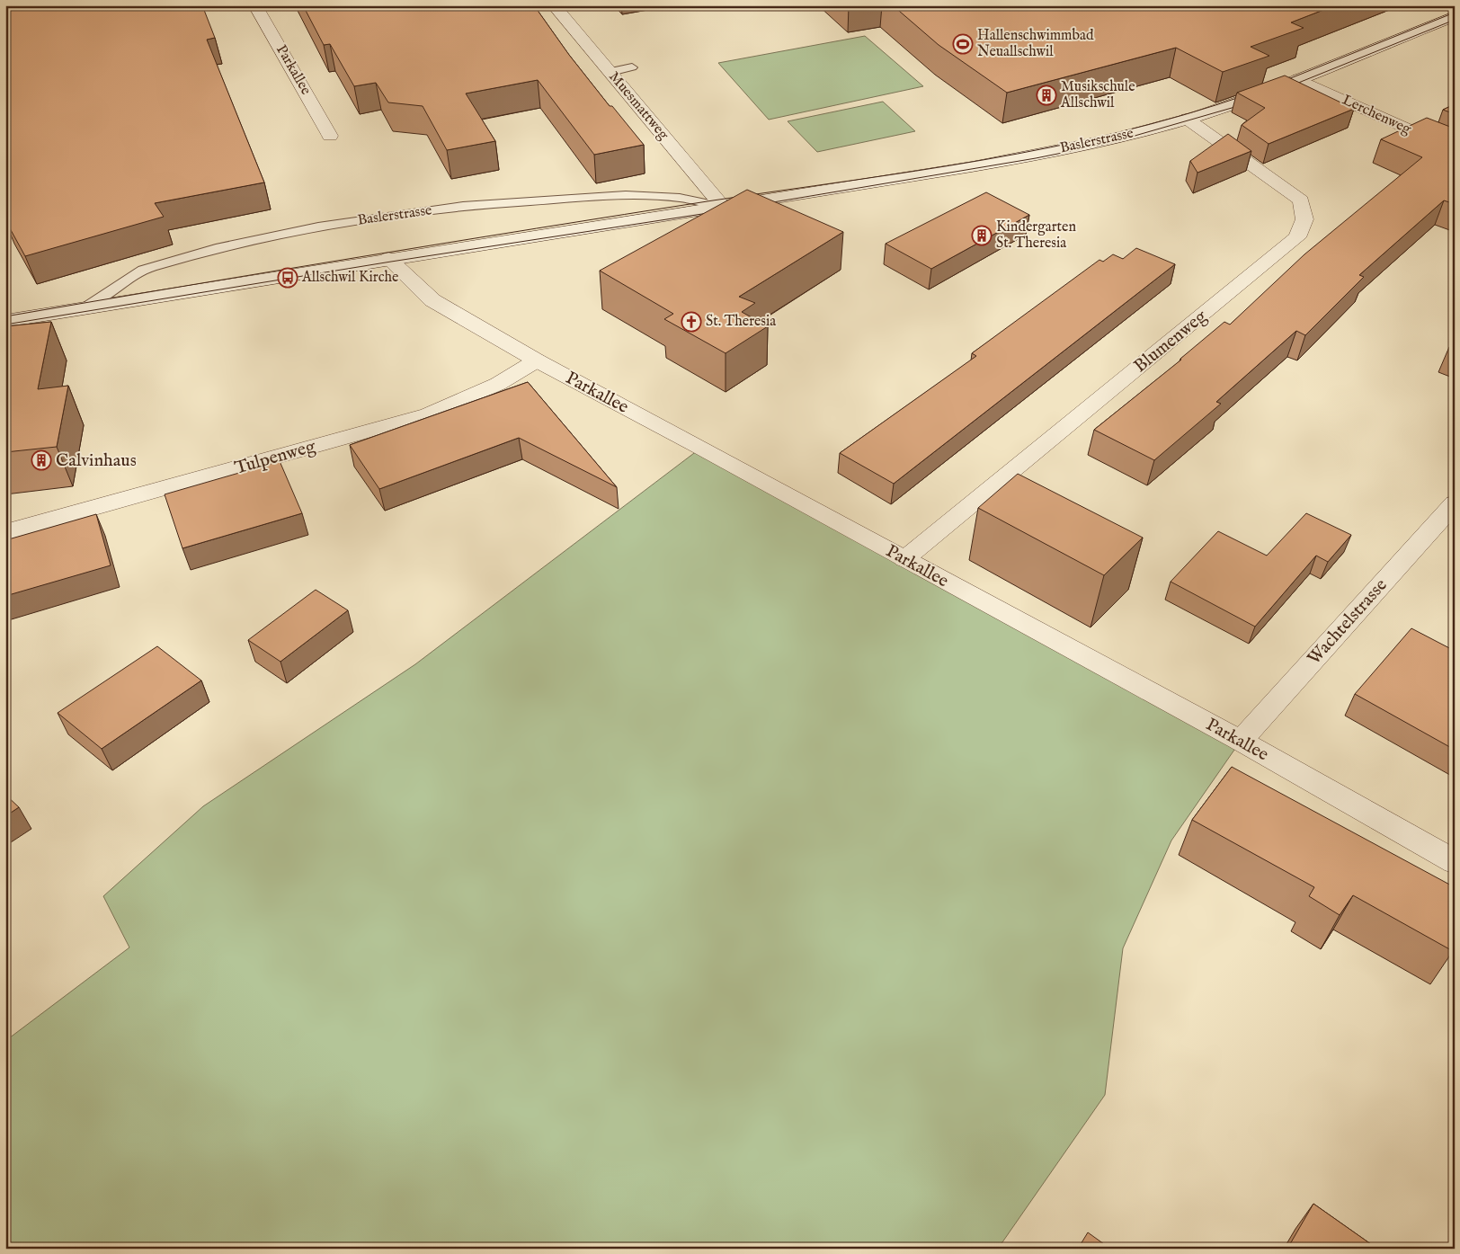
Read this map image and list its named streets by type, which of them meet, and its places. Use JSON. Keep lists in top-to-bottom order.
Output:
{
  "streets": {
    "street": [
      "Parkallee",
      "Muesmattweg",
      "Lerchenweg",
      "Baslerstrasse",
      "Blumenweg",
      "Tulpenweg",
      "Wachtelstrasse"
    ]
  },
  "crossings": [
    ["Parkallee", "Baslerstrasse"],
    ["Parkallee", "Blumenweg"],
    ["Parkallee", "Tulpenweg"],
    ["Parkallee", "Wachtelstrasse"],
    ["Muesmattweg", "Baslerstrasse"],
    ["Lerchenweg", "Baslerstrasse"],
    ["Baslerstrasse", "Blumenweg"]
  ],
  "places": {
    "sports": ["Hallenschwimmbad Neuallschwil"],
    "building": ["Musikschule Allschwil", "Kindergarten St. Theresia", "Calvinhaus"],
    "bus stop": ["Allschwil Kirche"],
    "church": ["St. Theresia"]
  }
}
